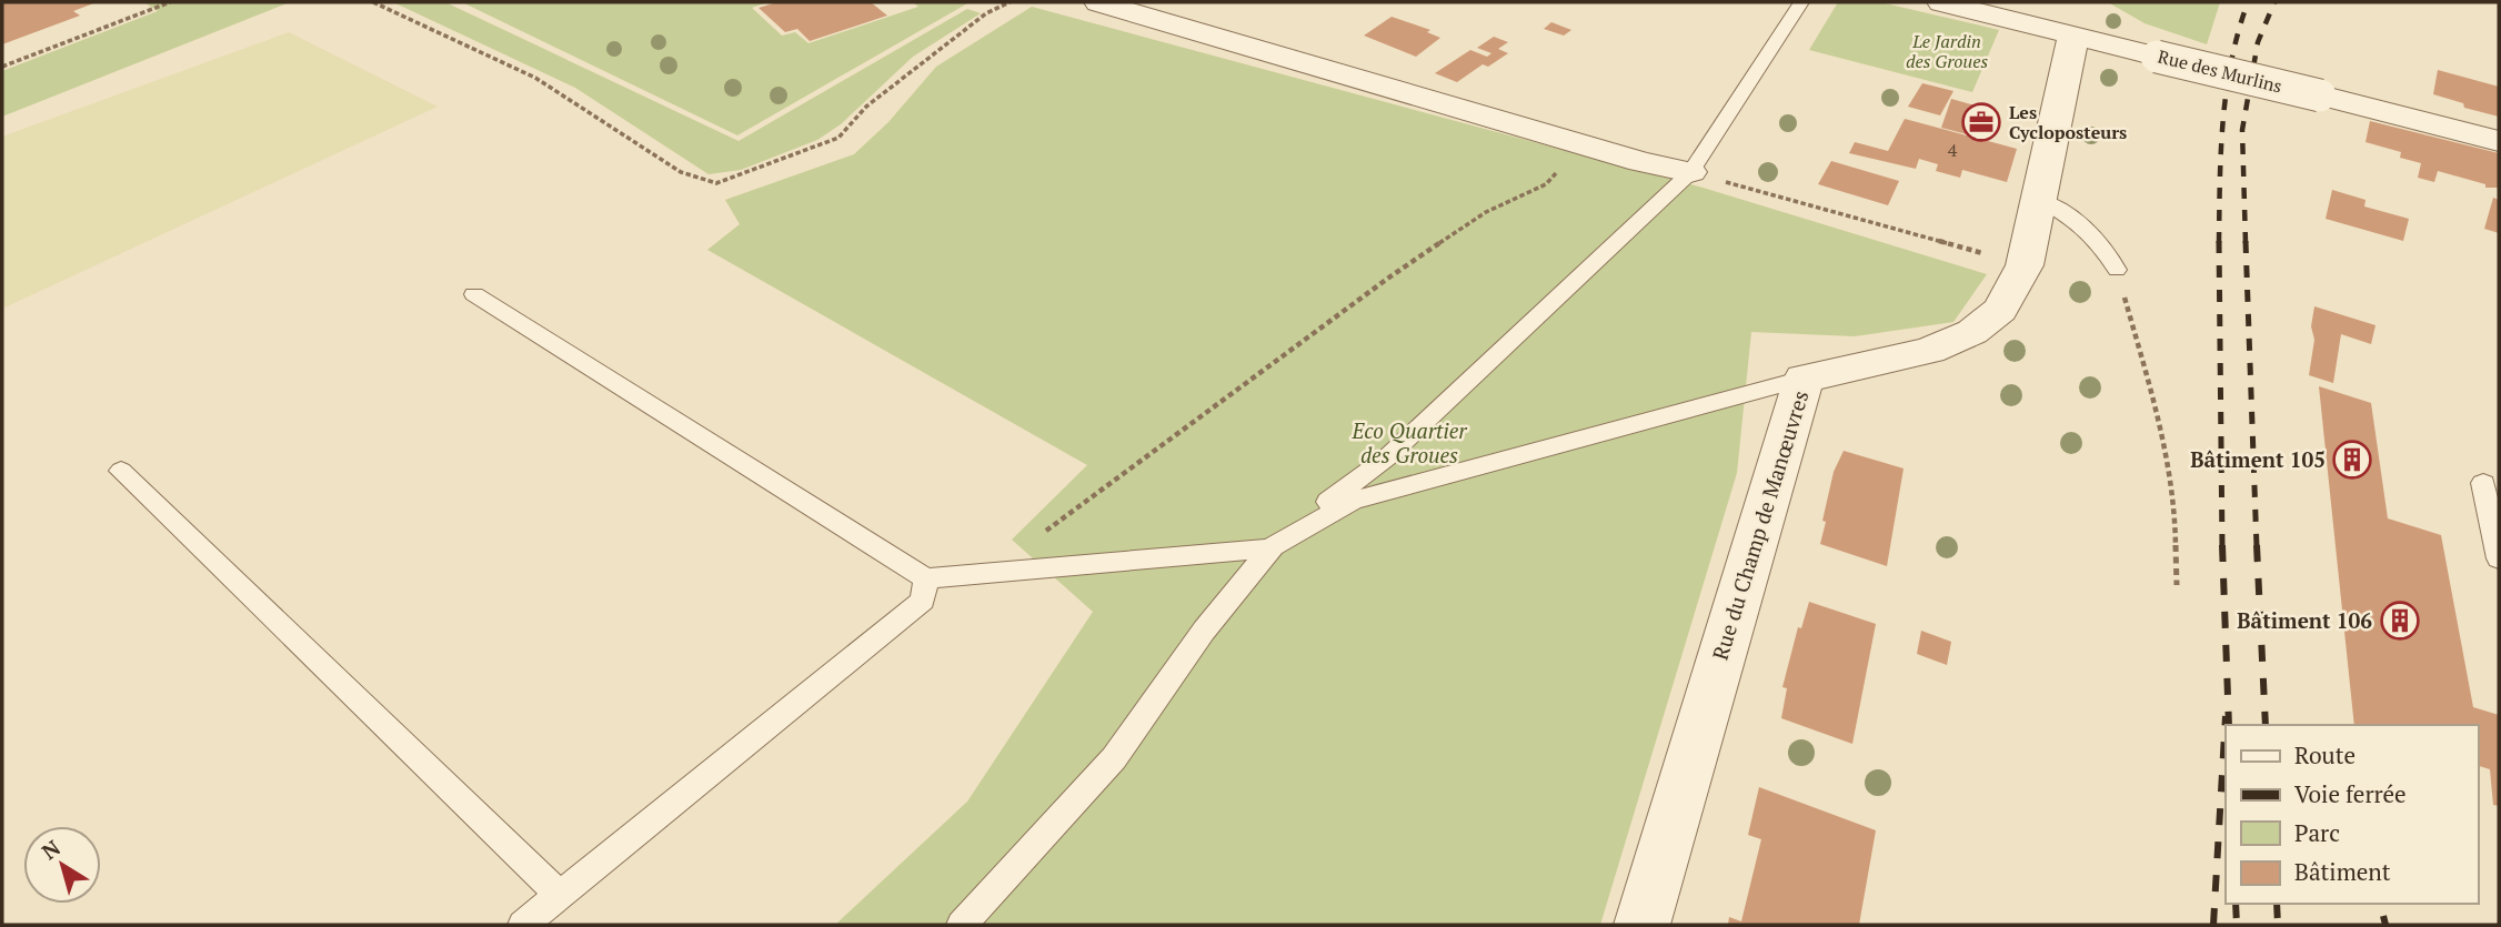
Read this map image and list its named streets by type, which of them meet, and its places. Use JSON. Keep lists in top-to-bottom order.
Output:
{
  "streets": {
    "street": ["Rue des Murlins", "Rue du Champ de Manœuvres"]
  },
  "crossings": [
    ["Rue des Murlins", "Rue du Champ de Manœuvres"]
  ],
  "parks": ["Le Jardin des Groues", "Eco Quartier des Groues"],
  "places": {
    "office": ["Les Cycloposteurs"],
    "building": ["Bâtiment 105", "Bâtiment 106"]
  },
  "house_numbers": ["4"],
  "legend": [
    "Route",
    "Voie ferrée",
    "Parc",
    "Bâtiment"
  ],
  "north": "top left"
}
